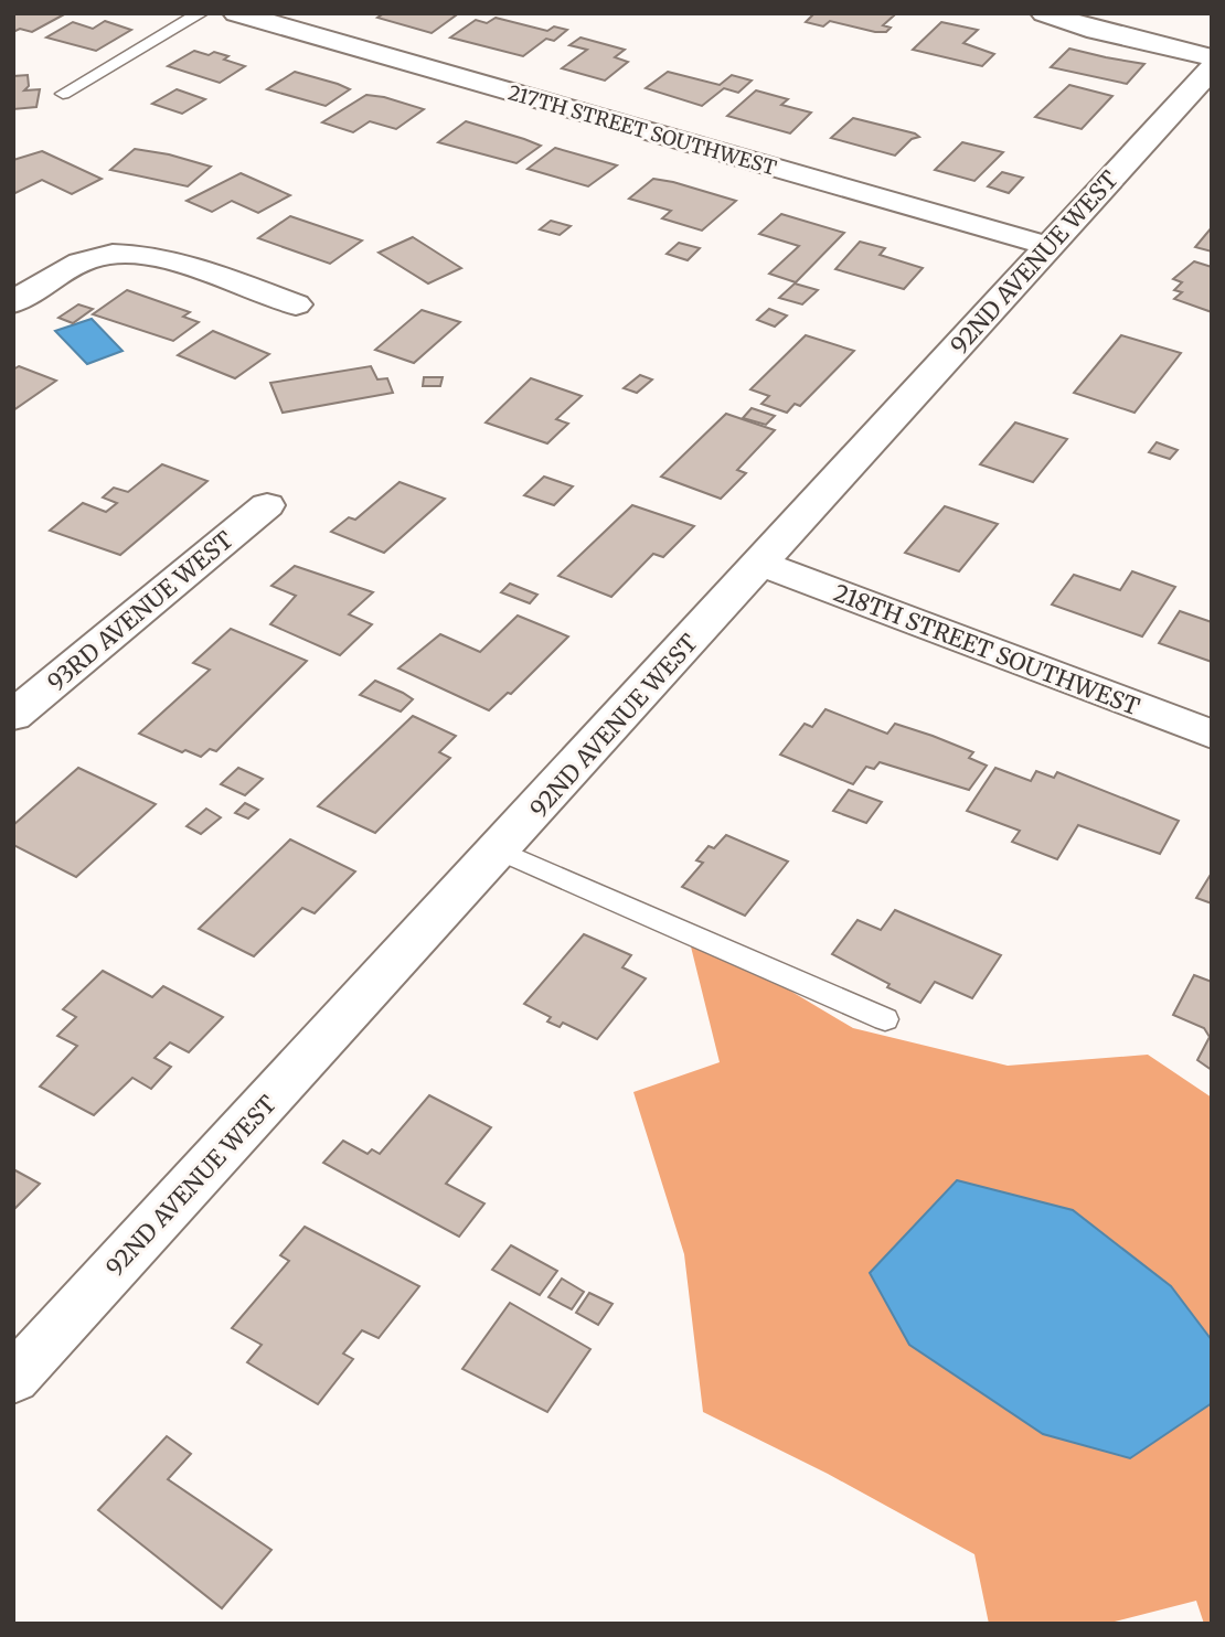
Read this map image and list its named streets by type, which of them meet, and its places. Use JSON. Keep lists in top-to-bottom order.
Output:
{
  "streets": {
    "street": [
      "217TH STREET SOUTHWEST",
      "92ND AVENUE WEST",
      "93RD AVENUE WEST",
      "218TH STREET SOUTHWEST"
    ]
  },
  "crossings": [
    ["217TH STREET SOUTHWEST", "92ND AVENUE WEST"],
    ["92ND AVENUE WEST", "218TH STREET SOUTHWEST"]
  ]
}
